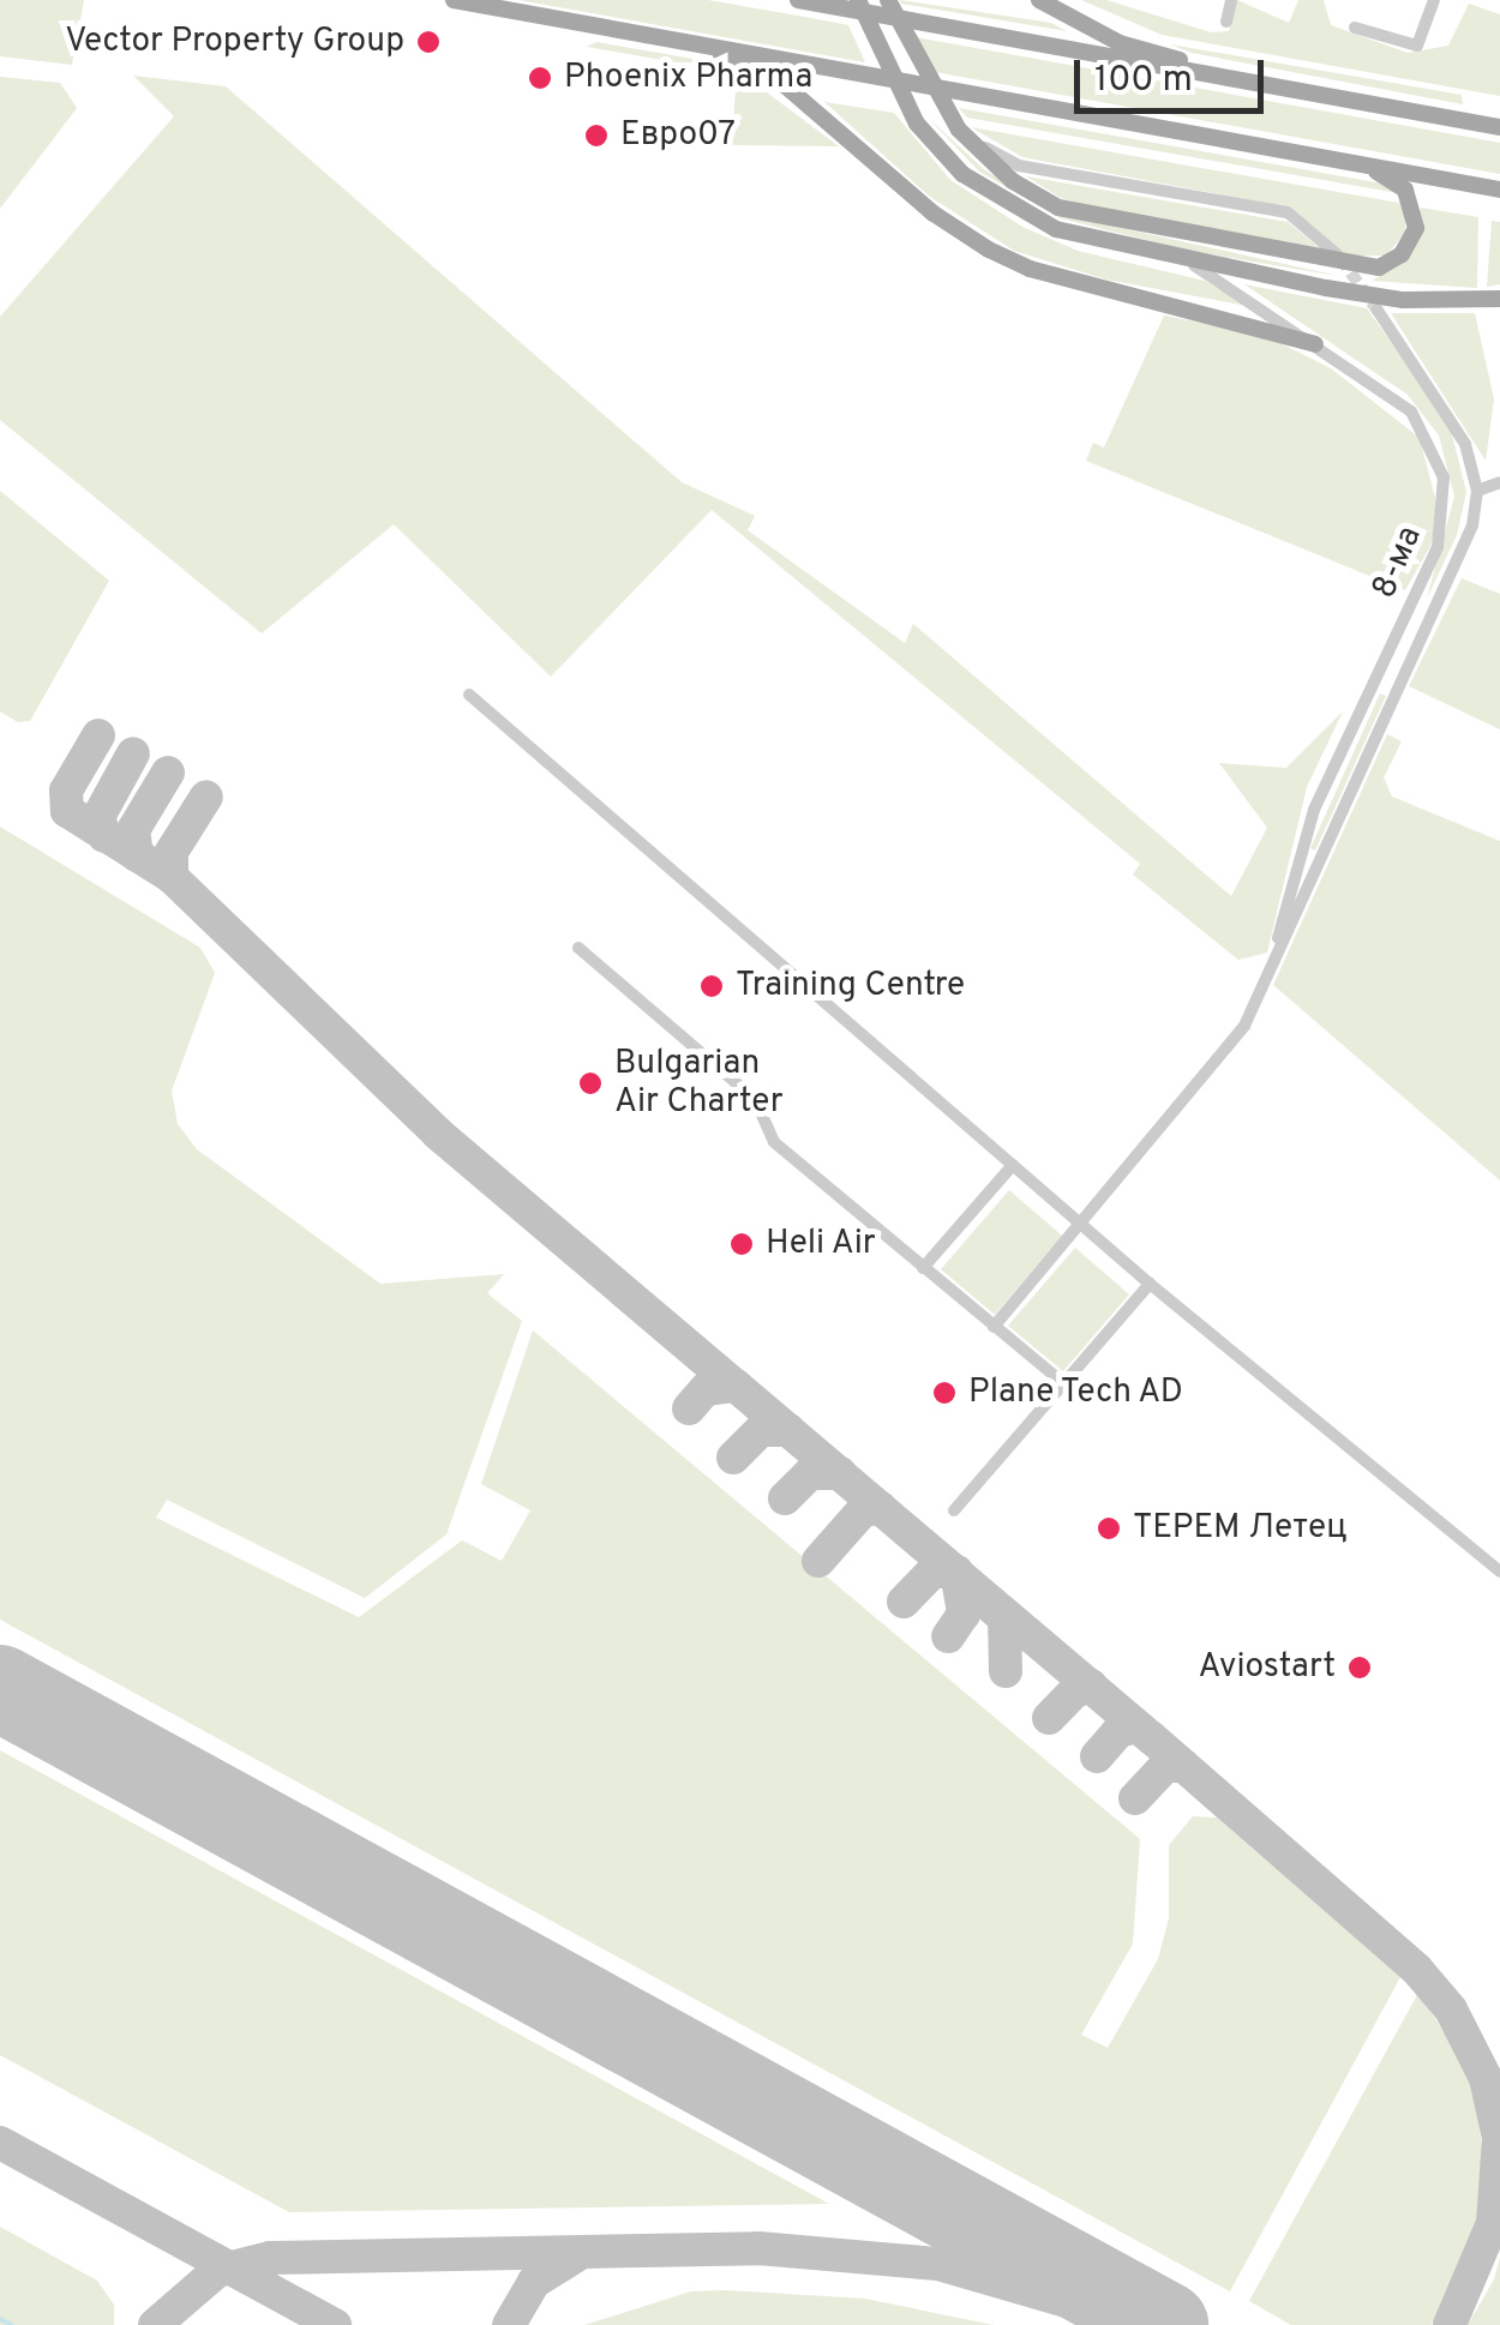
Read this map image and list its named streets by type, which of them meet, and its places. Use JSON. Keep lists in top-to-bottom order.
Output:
{
  "streets": {
    "street": ["8-ма"]
  },
  "places": [
    "Vector Property Group",
    "Phoenix Pharma",
    "Евро07",
    "Training Centre",
    "Bulgarian Air Charter",
    "Heli Air",
    "Plane Tech AD",
    "ТЕРЕМ Летец",
    "Aviostart"
  ],
  "scale_bar": "100 m"
}
